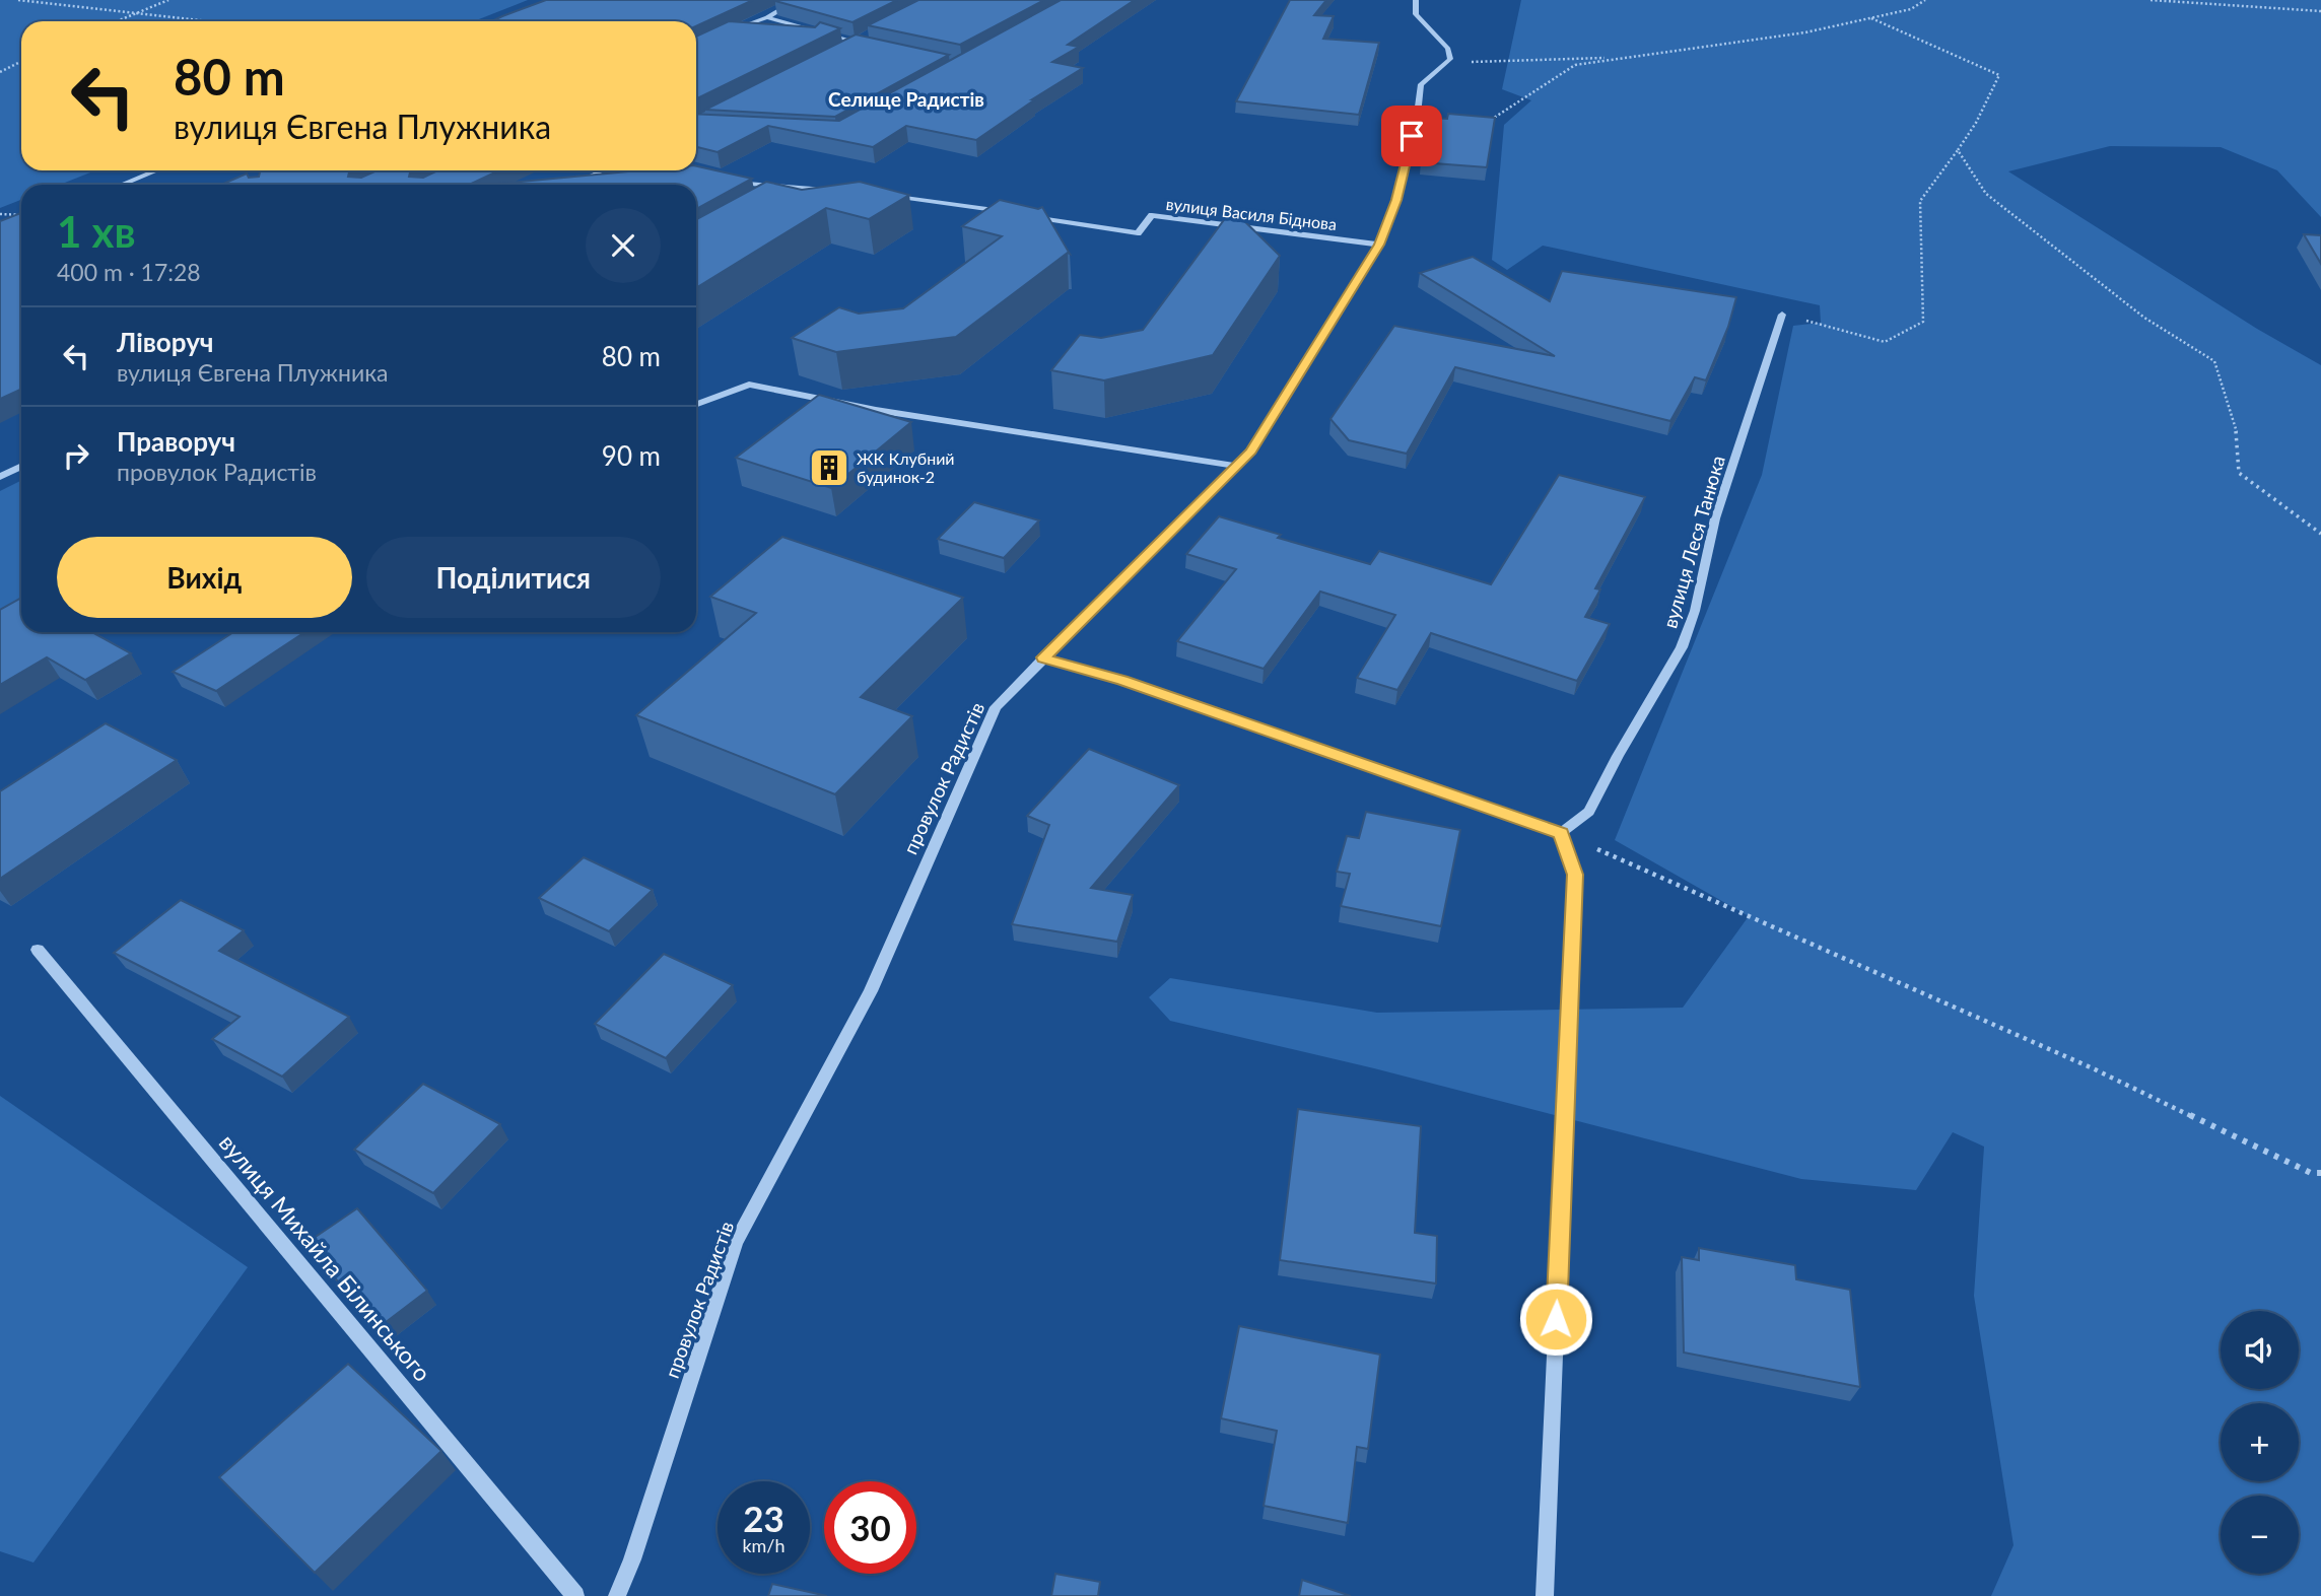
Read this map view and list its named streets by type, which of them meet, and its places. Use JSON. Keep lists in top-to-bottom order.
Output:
{
  "streets": {
    "street": ["вулиця Леся Танюка", "провулок Радистів", "вулиця Михайла Білинського"],
    "lane": ["вулиця Василя Біднова"]
  },
  "crossings": [
    ["вулиця Василя Біднова", "провулок Радистів"]
  ],
  "districts": ["Селище Радистів"],
  "places": {
    "building": ["ЖК Клубний будинок-2"]
  },
  "page": {
    "turn": ["80 m", "вулиця Євгена Плужника"],
    "heading": ["1 хв", "400 m · 17:28"],
    "list": [
      {
        "name": "Ліворуч",
        "note": "вулиця Євгена Плужника",
        "value": "80 m"
      },
      {
        "name": "Праворуч",
        "note": "провулок Радистів",
        "value": "90 m"
      }
    ],
    "buttons": ["Вихід", "Поділитися"],
    "map_buttons": ["+", "−"],
    "speed": "23 km/h",
    "limit": "30"
  }
}
